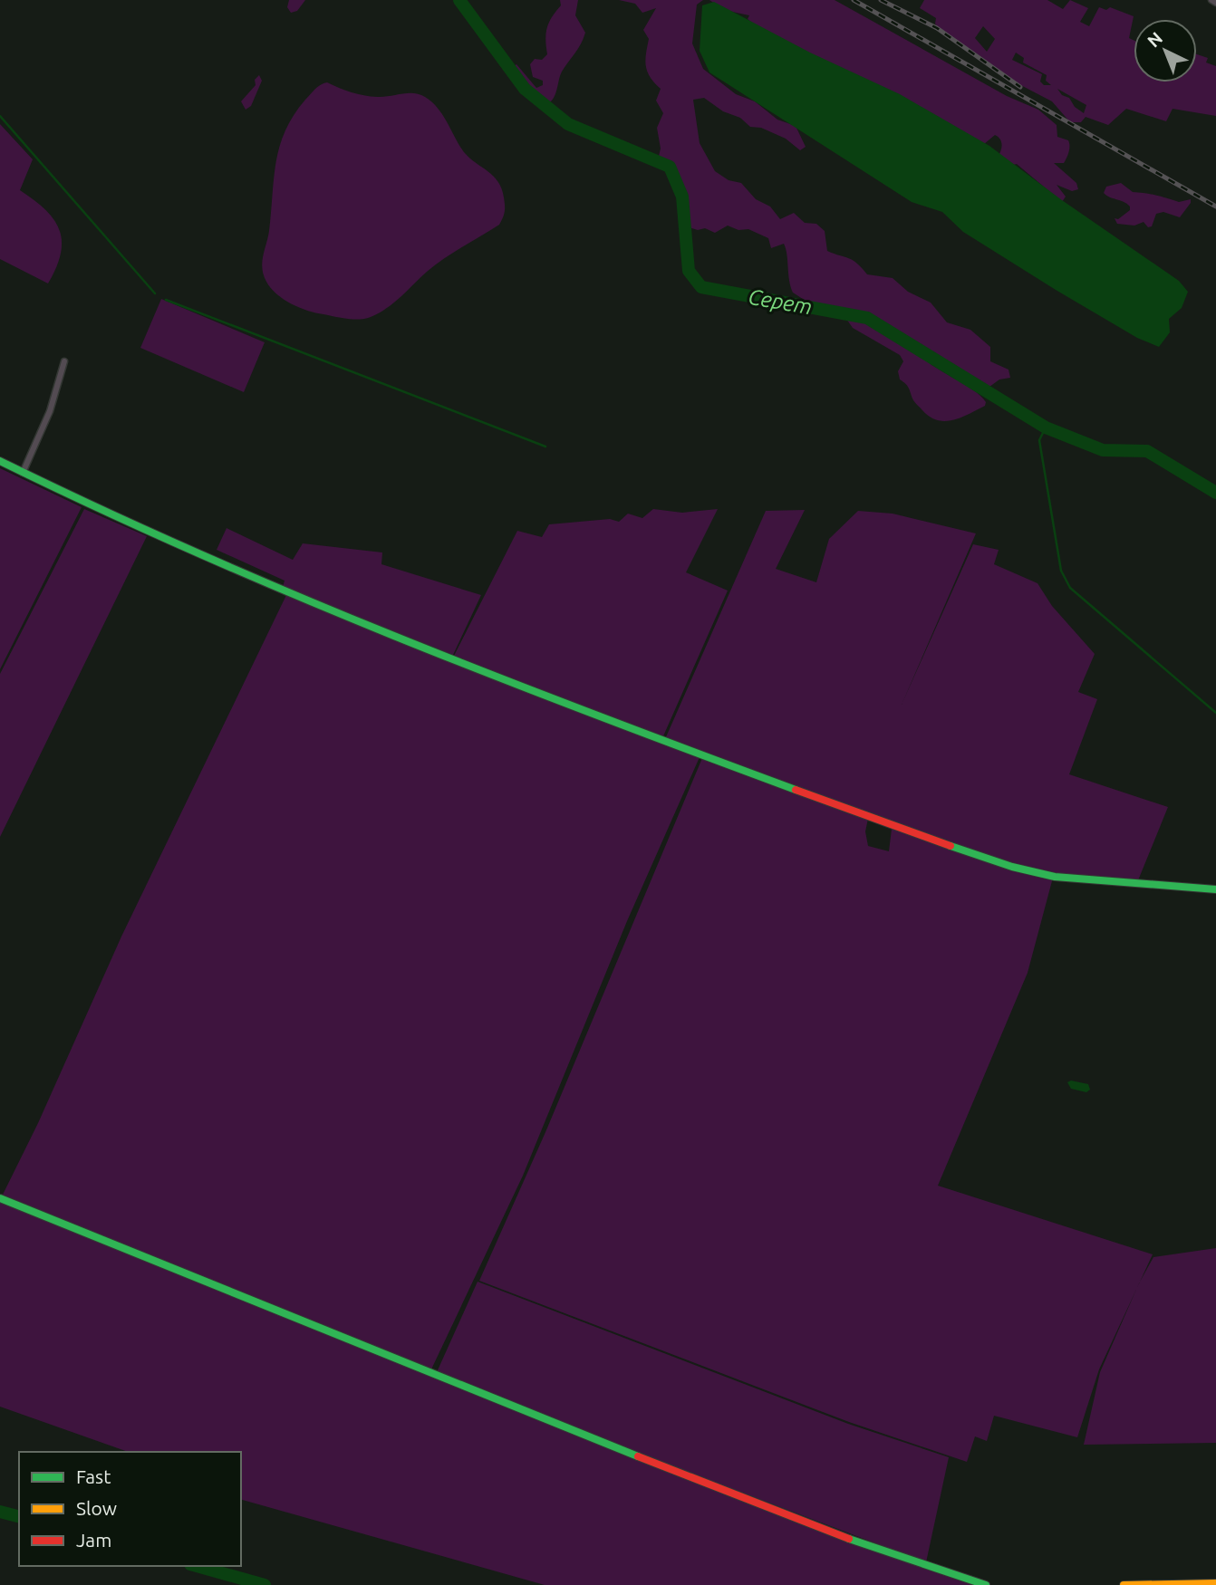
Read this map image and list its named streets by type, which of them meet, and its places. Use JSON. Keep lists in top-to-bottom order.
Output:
{
  "water": ["Серет"],
  "legend": ["Fast", "Slow", "Jam"],
  "north": "top left"
}
